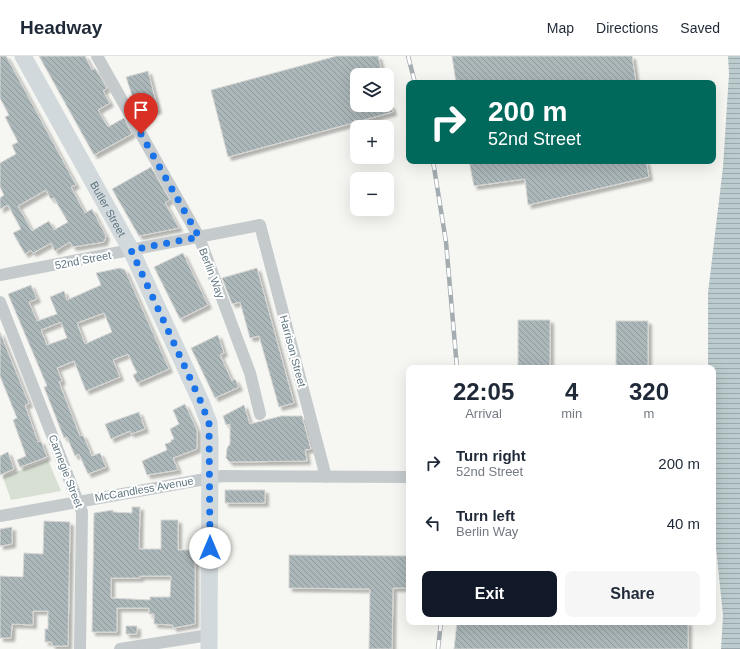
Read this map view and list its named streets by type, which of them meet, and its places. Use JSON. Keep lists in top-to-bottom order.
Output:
{
  "streets": {
    "main road": ["Butler Street"],
    "street": [
      "52nd Street",
      "Berlin Way",
      "Harrison Street",
      "Carnegie Street",
      "McCandless Avenue"
    ]
  },
  "crossings": [
    ["Butler Street", "52nd Street"],
    ["Butler Street", "McCandless Avenue"],
    ["52nd Street", "Berlin Way"],
    ["52nd Street", "Harrison Street"],
    ["Harrison Street", "McCandless Avenue"],
    ["Carnegie Street", "McCandless Avenue"]
  ],
  "page": {
    "header": "Headway",
    "nav": ["Map", "Directions", "Saved"],
    "map_buttons": ["+", "−"],
    "turn": ["200 m", "52nd Street"],
    "eta": [
      "22:05",
      "Arrival",
      "4",
      "min",
      "320",
      "m"
    ],
    "list": [
      {
        "name": "Turn right",
        "note": "52nd Street",
        "value": "200 m"
      },
      {
        "name": "Turn left",
        "note": "Berlin Way",
        "value": "40 m"
      }
    ],
    "buttons": ["Exit", "Share"]
  }
}
